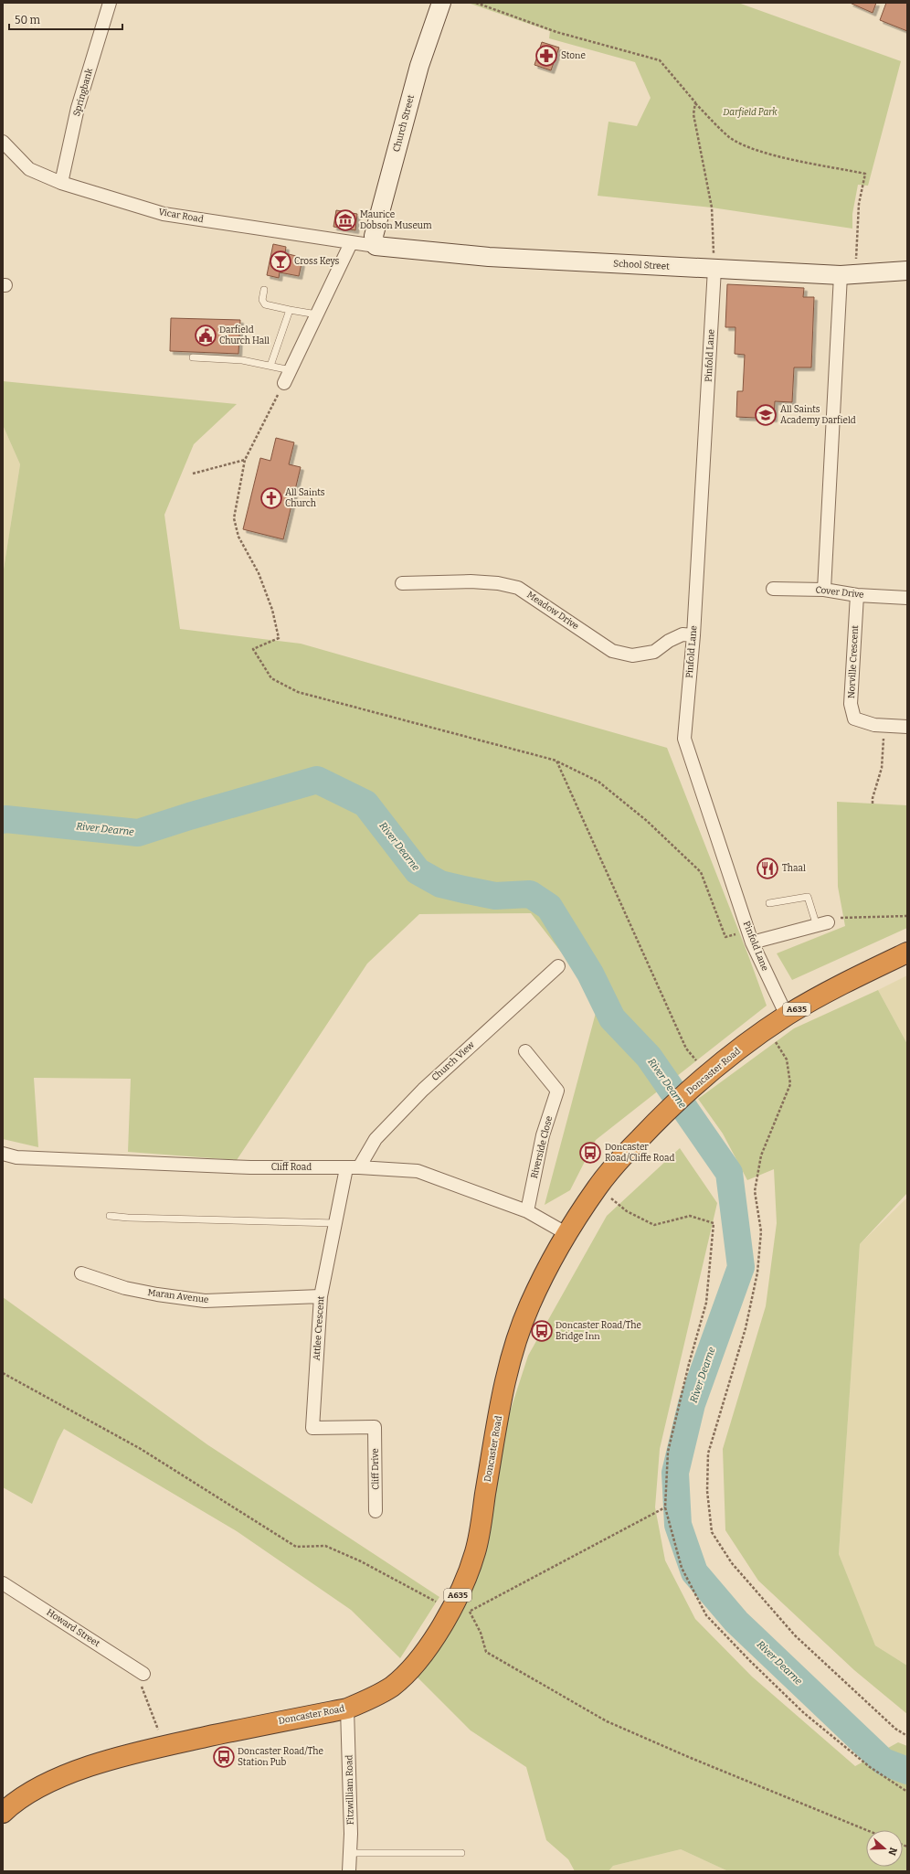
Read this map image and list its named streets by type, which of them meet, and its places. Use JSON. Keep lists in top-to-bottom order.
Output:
{
  "streets": {
    "highway": ["A635", "Doncaster Road"],
    "street": [
      "Springbank",
      "Church Street",
      "Vicar Road",
      "School Street",
      "Pinfold Lane",
      "Cover Drive",
      "Meadow Drive",
      "Norville Crescent",
      "Church View",
      "Riverside Close",
      "Cliff Road",
      "Maran Avenue",
      "Attlee Crescent",
      "Cliff Drive",
      "Howard Street",
      "Fitzwilliam Road"
    ]
  },
  "crossings": [
    ["Springbank", "Vicar Road"],
    ["Church Street", "Vicar Road"],
    ["Church Street", "School Street"],
    ["Vicar Road", "School Street"],
    ["School Street", "Pinfold Lane"],
    ["Pinfold Lane", "Meadow Drive"],
    ["Pinfold Lane", "Doncaster Road"],
    ["Cover Drive", "Norville Crescent"],
    ["Church View", "Cliff Road"],
    ["Church View", "Attlee Crescent"],
    ["Doncaster Road", "Cliff Road"],
    ["Doncaster Road", "Fitzwilliam Road"],
    ["Riverside Close", "Cliff Road"],
    ["Cliff Road", "Attlee Crescent"],
    ["Maran Avenue", "Attlee Crescent"],
    ["Attlee Crescent", "Cliff Drive"]
  ],
  "water": ["River Dearne"],
  "parks": ["Darfield Park"],
  "places": {
    "pharmacy": ["Stone"],
    "museum": ["Maurice Dobson Museum"],
    "bar": ["Cross Keys"],
    "public building": ["Darfield Church Hall"],
    "school or university": ["All Saints Academy Darfield"],
    "church": ["All Saints Church"],
    "restaurant": ["Thaal"],
    "bus stop": ["Doncaster Road/Cliffe Road", "Doncaster Road/The Bridge Inn", "Doncaster Road/The Station Pub"]
  },
  "scale_bar": "50 m",
  "north": "right"
}
